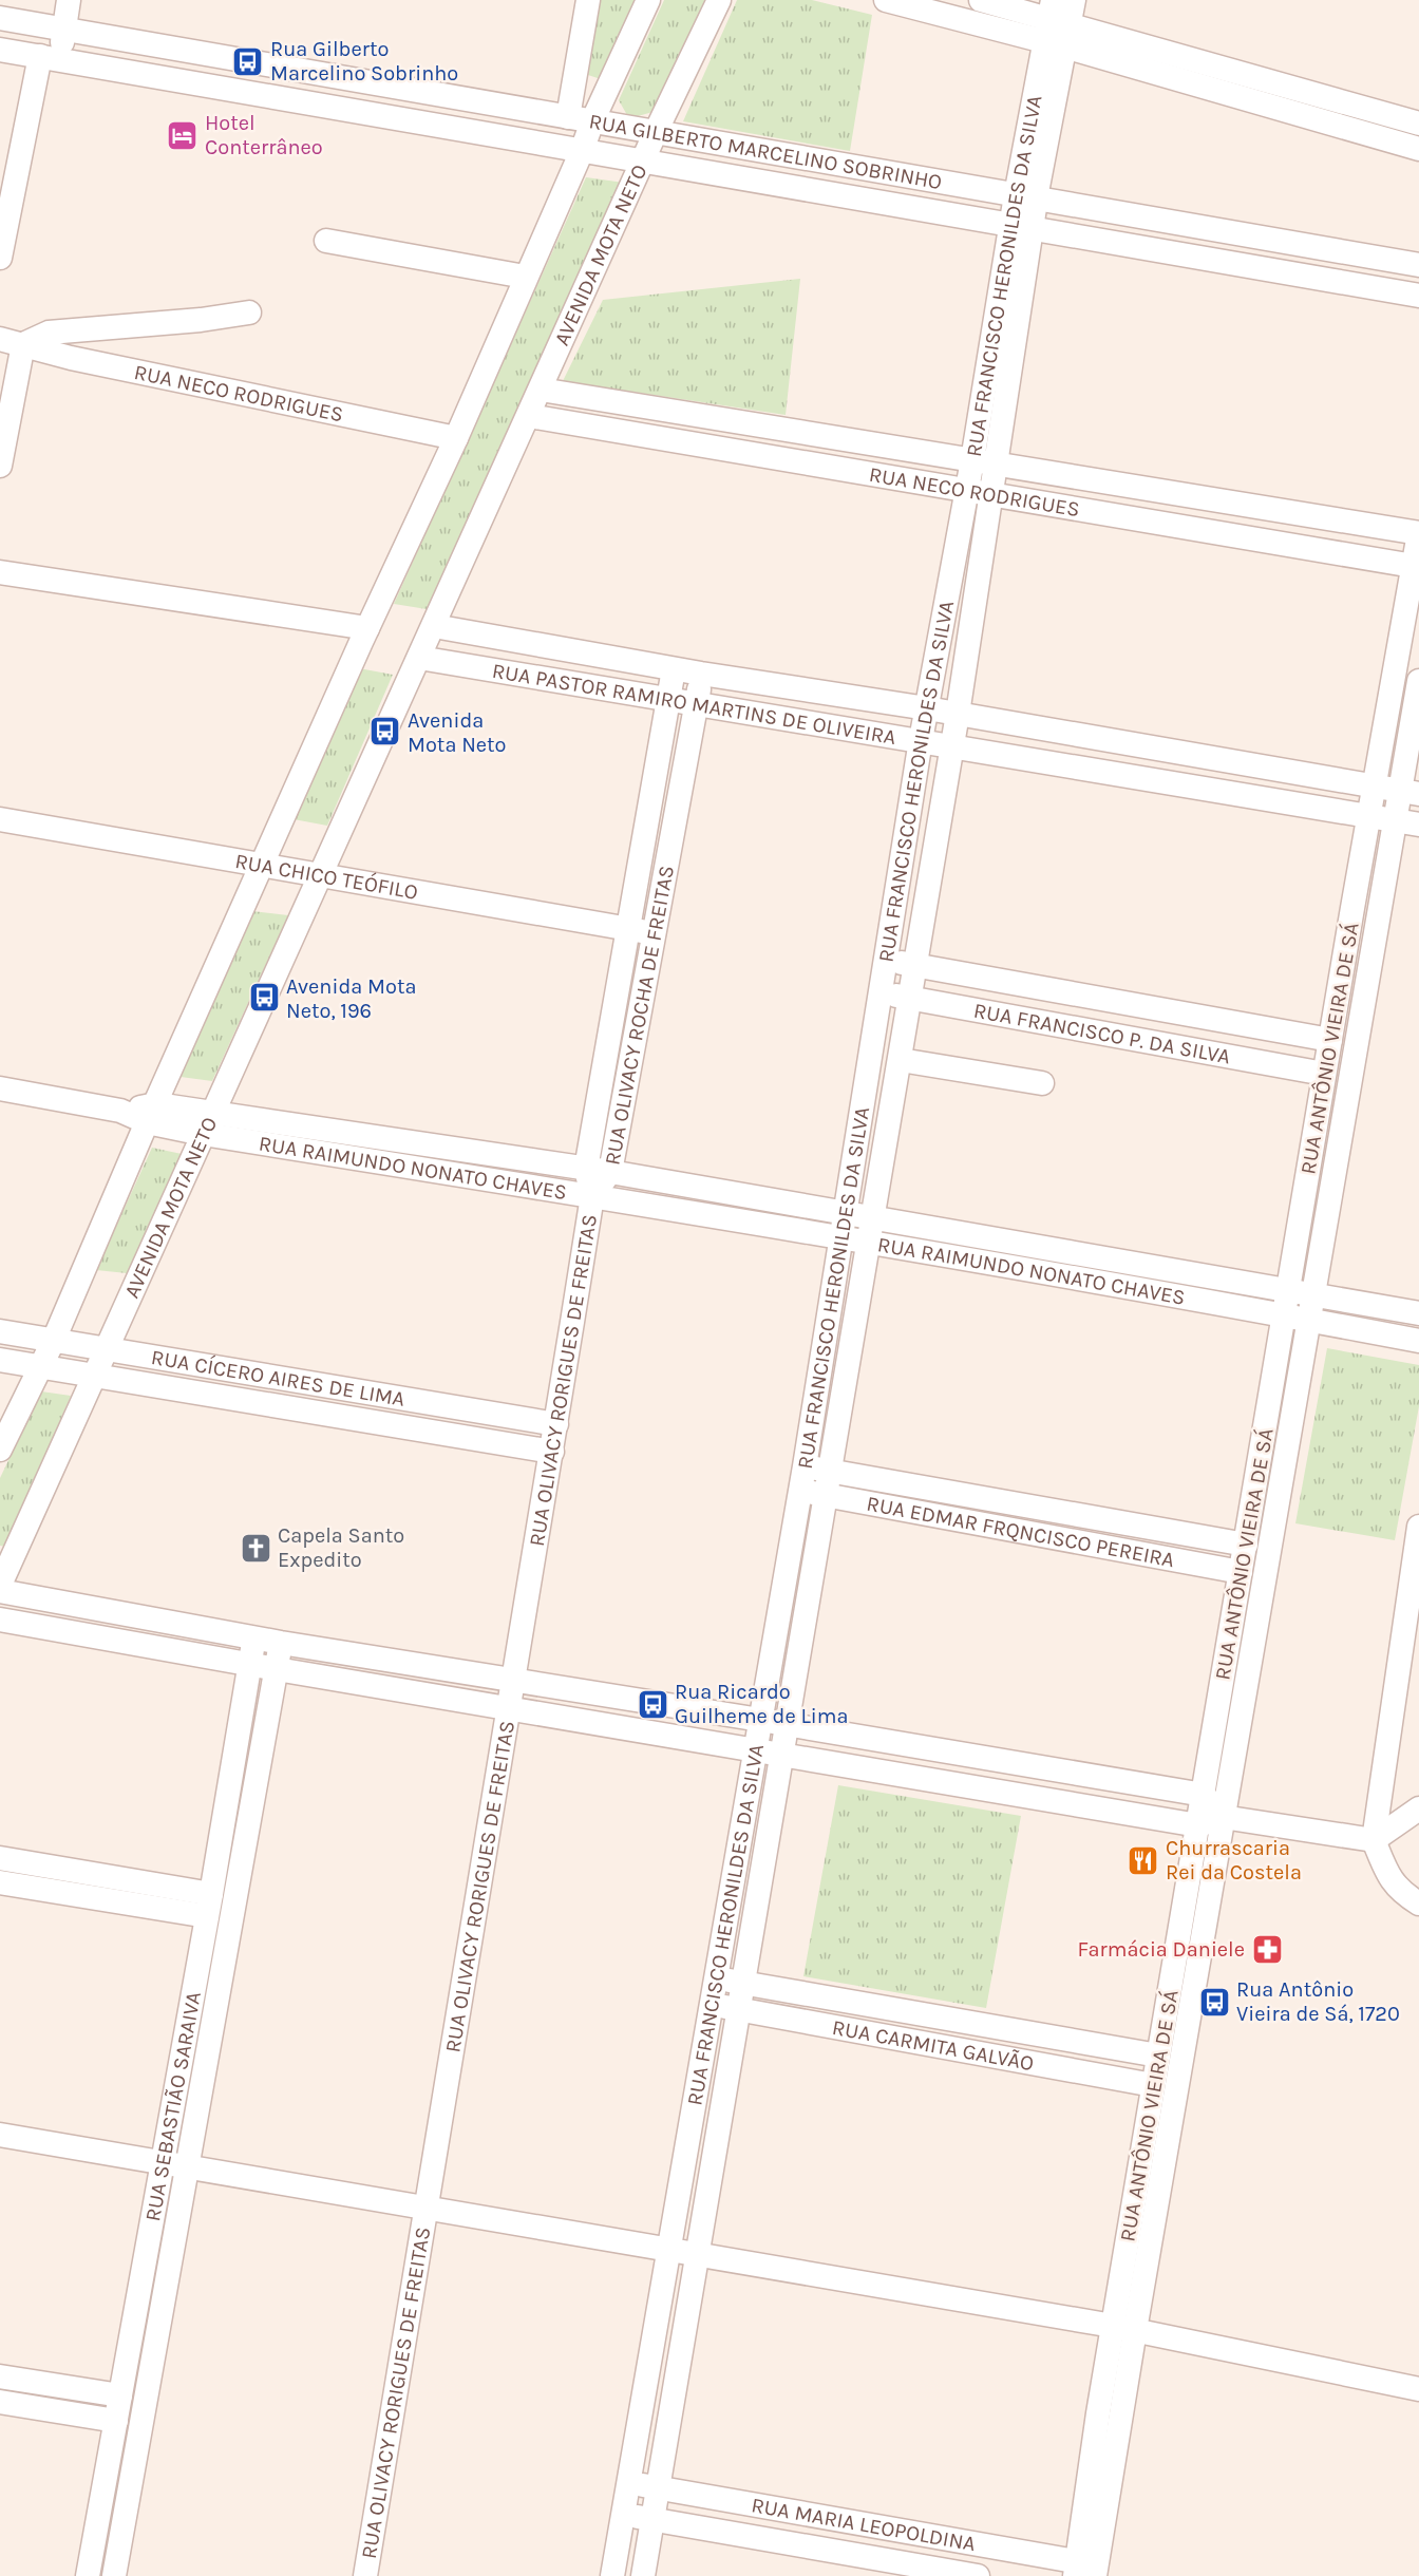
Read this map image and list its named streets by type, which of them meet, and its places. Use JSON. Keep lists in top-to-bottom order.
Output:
{
  "streets": {
    "street": [
      "RUA GILBERTO MARCELINO SOBRINHO",
      "AVENIDA MOTA NETO",
      "RUA FRANCISCO HERONILDES DA SILVA",
      "RUA NECO RODRIGUES",
      "RUA PASTOR RAMIRO MARTINS DE OLIVEIRA",
      "RUA CHICO TEÓFILO",
      "RUA OLIVACY ROCHA DE FREITAS",
      "RUA FRANCISCO P. DA SILVA",
      "RUA ANTÔNIO VIEIRA DE SÁ",
      "RUA RAIMUNDO NONATO CHAVES",
      "RUA CÍCERO AIRES DE LIMA",
      "RUA OLIVACY RORIGUES DE FREITAS",
      "RUA EDMAR FRQNCISCO PEREIRA",
      "RUA CARMITA GALVÃO",
      "RUA SEBASTIÃO SARAIVA",
      "RUA MARIA LEOPOLDINA"
    ]
  },
  "crossings": [
    ["RUA GILBERTO MARCELINO SOBRINHO", "AVENIDA MOTA NETO"],
    ["RUA GILBERTO MARCELINO SOBRINHO", "RUA FRANCISCO HERONILDES DA SILVA"],
    ["AVENIDA MOTA NETO", "RUA NECO RODRIGUES"],
    ["AVENIDA MOTA NETO", "RUA PASTOR RAMIRO MARTINS DE OLIVEIRA"],
    ["AVENIDA MOTA NETO", "RUA CHICO TEÓFILO"],
    ["AVENIDA MOTA NETO", "RUA RAIMUNDO NONATO CHAVES"],
    ["AVENIDA MOTA NETO", "RUA CÍCERO AIRES DE LIMA"],
    ["RUA FRANCISCO HERONILDES DA SILVA", "RUA NECO RODRIGUES"],
    ["RUA FRANCISCO HERONILDES DA SILVA", "RUA PASTOR RAMIRO MARTINS DE OLIVEIRA"],
    ["RUA FRANCISCO HERONILDES DA SILVA", "RUA FRANCISCO P. DA SILVA"],
    ["RUA FRANCISCO HERONILDES DA SILVA", "RUA RAIMUNDO NONATO CHAVES"],
    ["RUA FRANCISCO HERONILDES DA SILVA", "RUA EDMAR FRQNCISCO PEREIRA"],
    ["RUA FRANCISCO HERONILDES DA SILVA", "RUA CARMITA GALVÃO"],
    ["RUA FRANCISCO HERONILDES DA SILVA", "RUA MARIA LEOPOLDINA"],
    ["RUA NECO RODRIGUES", "RUA ANTÔNIO VIEIRA DE SÁ"],
    ["RUA PASTOR RAMIRO MARTINS DE OLIVEIRA", "RUA OLIVACY ROCHA DE FREITAS"],
    ["RUA PASTOR RAMIRO MARTINS DE OLIVEIRA", "RUA ANTÔNIO VIEIRA DE SÁ"],
    ["RUA CHICO TEÓFILO", "RUA OLIVACY ROCHA DE FREITAS"],
    ["RUA OLIVACY ROCHA DE FREITAS", "RUA RAIMUNDO NONATO CHAVES"],
    ["RUA OLIVACY ROCHA DE FREITAS", "RUA OLIVACY RORIGUES DE FREITAS"],
    ["RUA FRANCISCO P. DA SILVA", "RUA ANTÔNIO VIEIRA DE SÁ"],
    ["RUA ANTÔNIO VIEIRA DE SÁ", "RUA RAIMUNDO NONATO CHAVES"],
    ["RUA ANTÔNIO VIEIRA DE SÁ", "RUA EDMAR FRQNCISCO PEREIRA"],
    ["RUA ANTÔNIO VIEIRA DE SÁ", "RUA CARMITA GALVÃO"],
    ["RUA ANTÔNIO VIEIRA DE SÁ", "RUA MARIA LEOPOLDINA"],
    ["RUA RAIMUNDO NONATO CHAVES", "RUA OLIVACY RORIGUES DE FREITAS"],
    ["RUA CÍCERO AIRES DE LIMA", "RUA OLIVACY RORIGUES DE FREITAS"]
  ],
  "places": {
    "bus stop": [
      "Rua Gilberto Marcelino Sobrinho",
      "Avenida Mota Neto",
      "Avenida Mota Neto, 196",
      "Rua Ricardo Guilheme de Lima",
      "Rua Antônio Vieira de Sá, 1720"
    ],
    "hotel": ["Hotel Conterrâneo"],
    "church": ["Capela Santo Expedito"],
    "restaurant": ["Churrascaria Rei da Costela"],
    "pharmacy": ["Farmácia Daniele"]
  }
}
